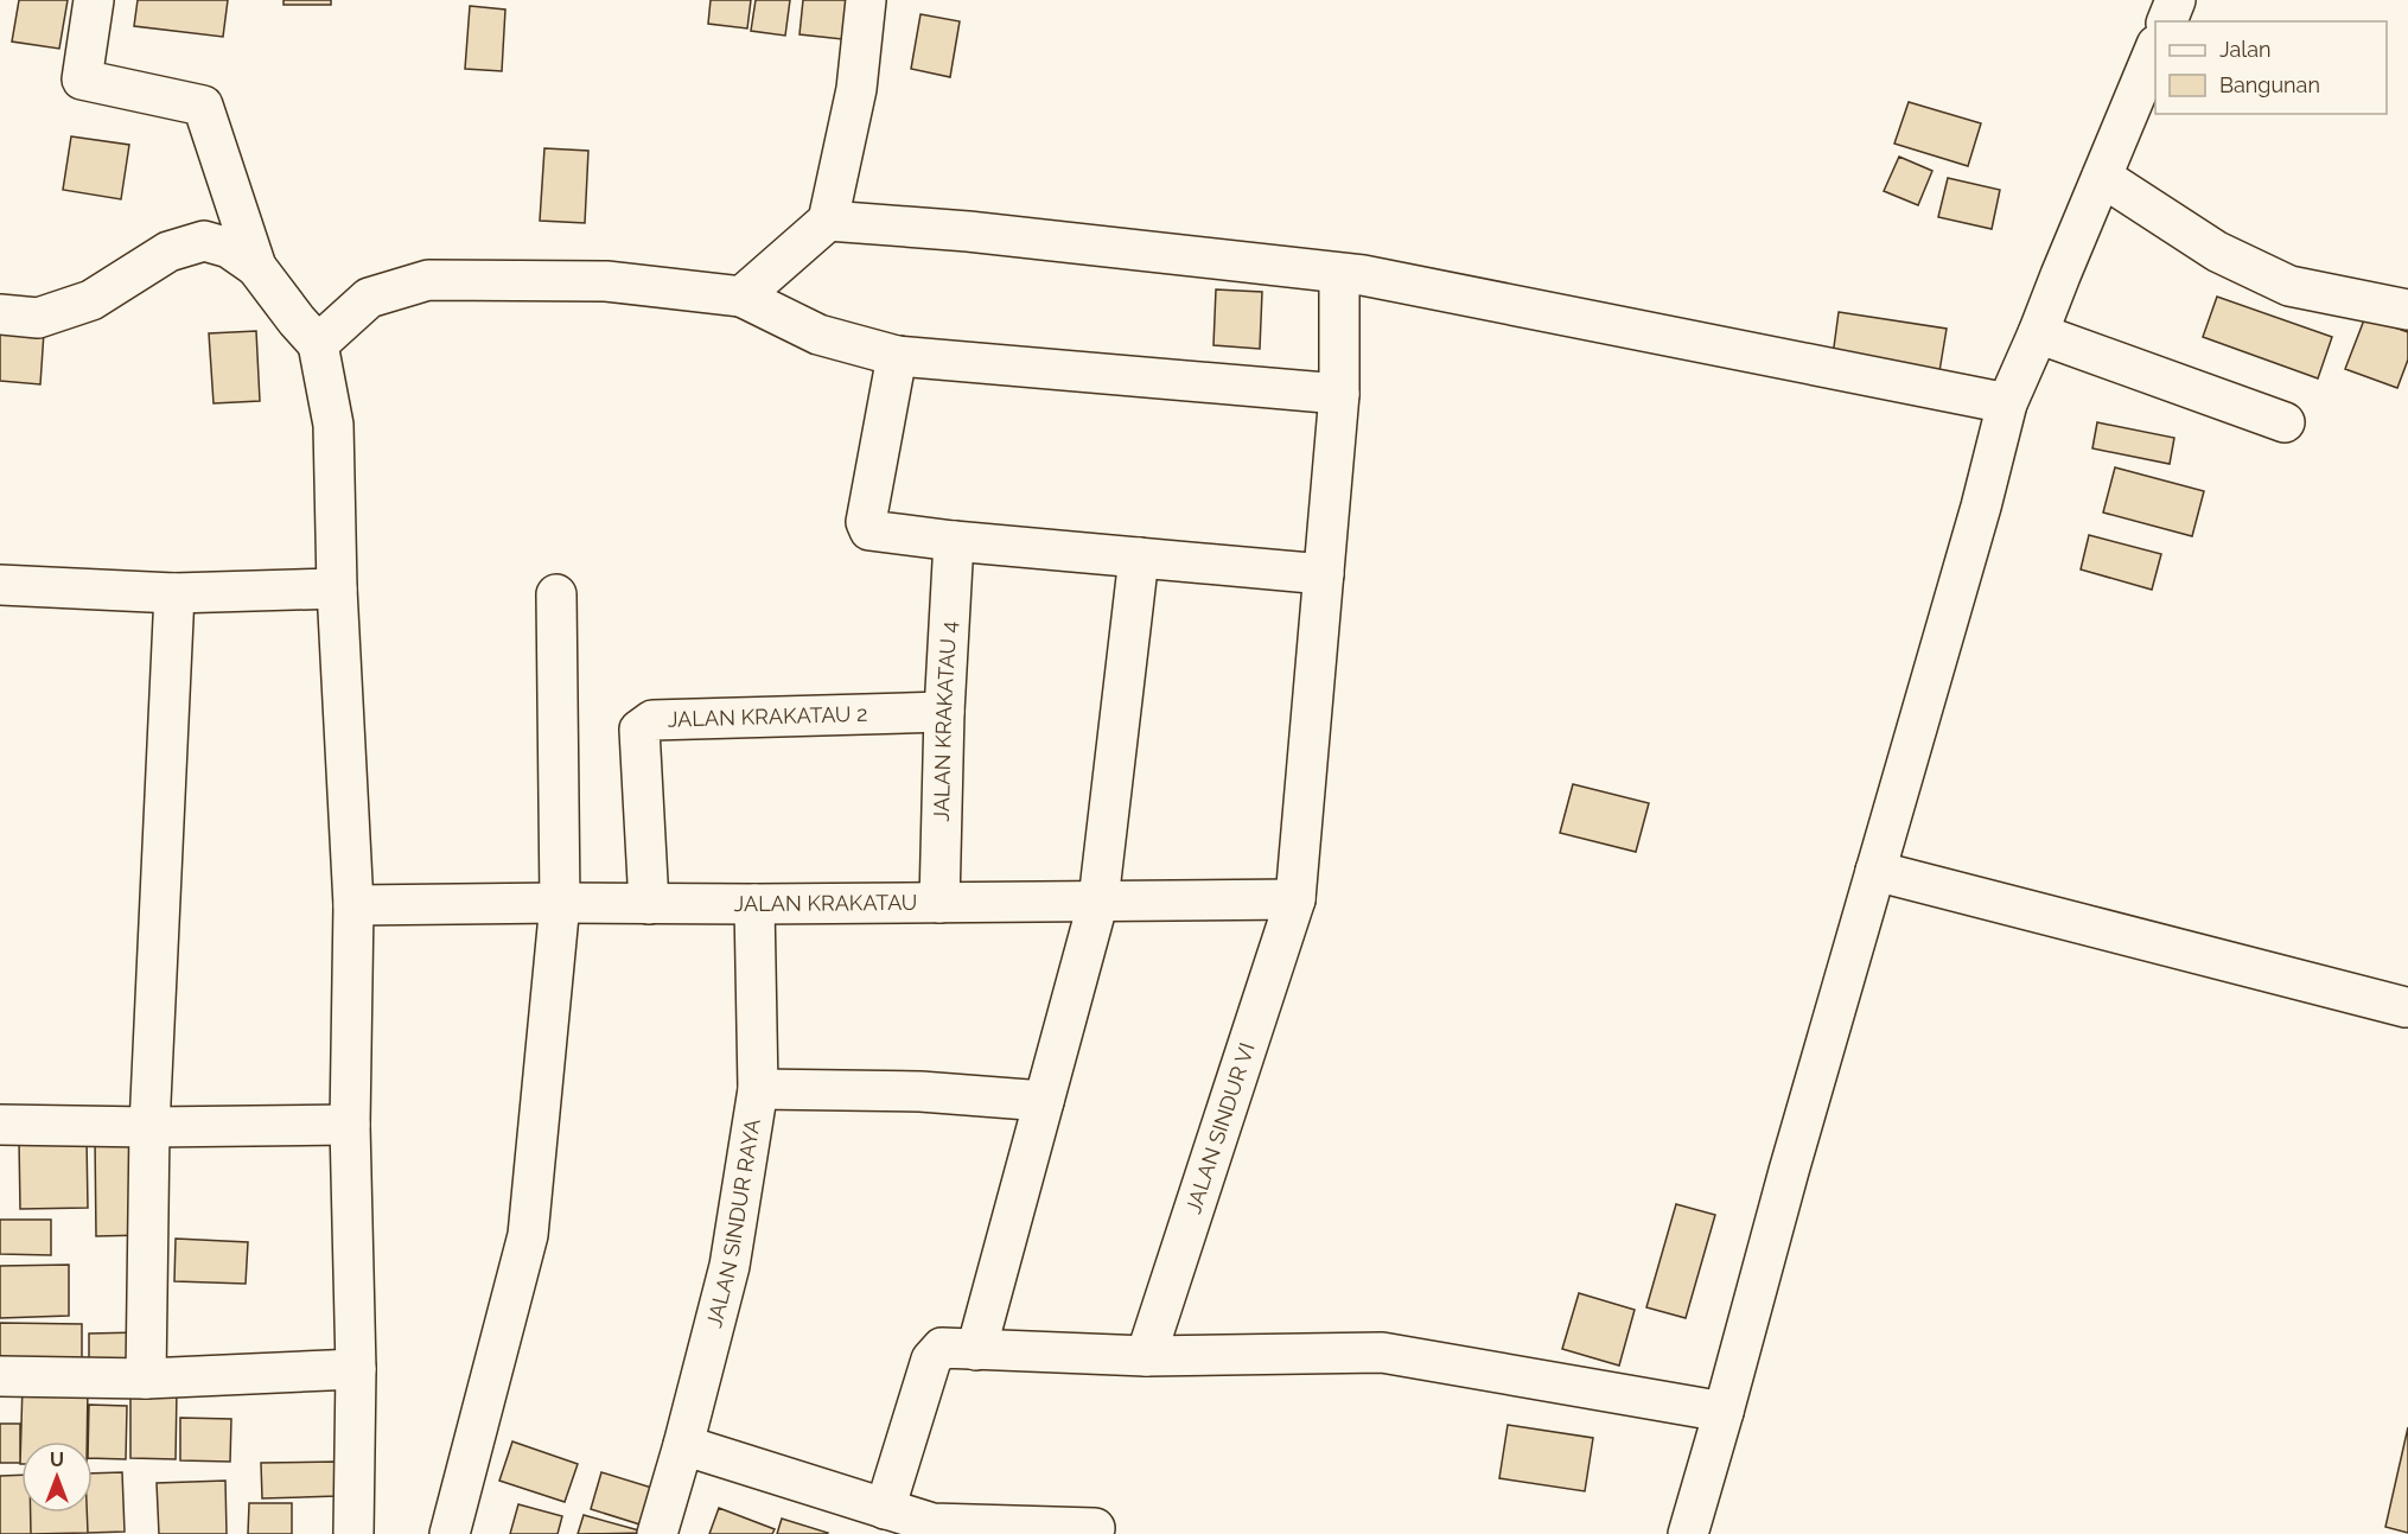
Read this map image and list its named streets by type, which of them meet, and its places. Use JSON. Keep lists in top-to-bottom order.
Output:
{
  "streets": {
    "street": [
      "JALAN KRAKATAU 2",
      "JALAN KRAKATAU 4",
      "JALAN KRAKATAU",
      "JALAN SINDUR VI",
      "JALAN SINDUR RAYA"
    ]
  },
  "crossings": [
    ["JALAN KRAKATAU 2", "JALAN KRAKATAU 4"],
    ["JALAN KRAKATAU 2", "JALAN KRAKATAU"],
    ["JALAN KRAKATAU 4", "JALAN KRAKATAU"],
    ["JALAN KRAKATAU", "JALAN SINDUR VI"],
    ["JALAN KRAKATAU", "JALAN SINDUR RAYA"]
  ],
  "legend": ["Jalan", "Bangunan"],
  "north": "top"
}
